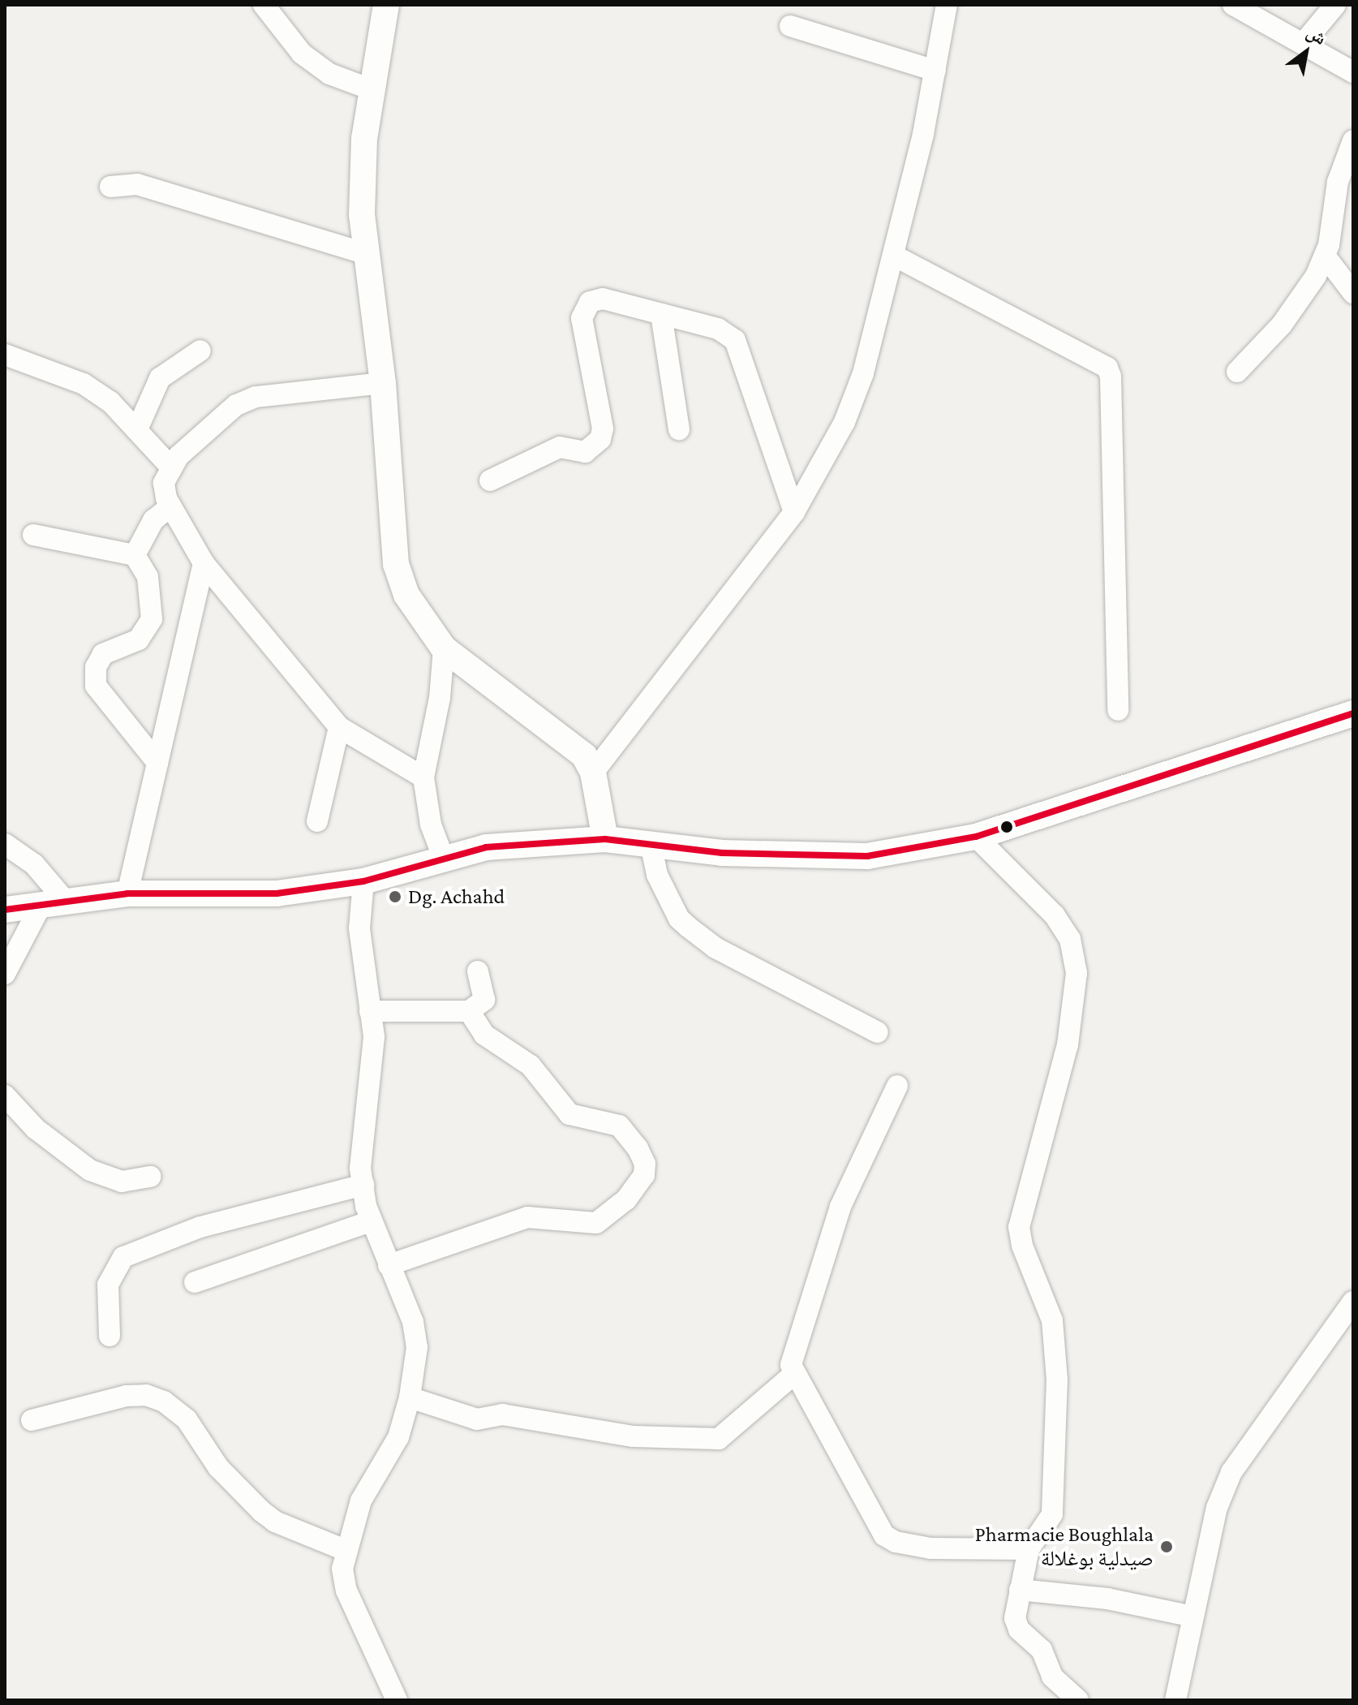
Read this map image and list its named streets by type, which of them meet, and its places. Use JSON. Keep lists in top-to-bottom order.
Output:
{
  "places": ["Dg. Achahd", "Pharmacie Boughlala صيدلية بوغلالة"],
  "north": "top right"
}
